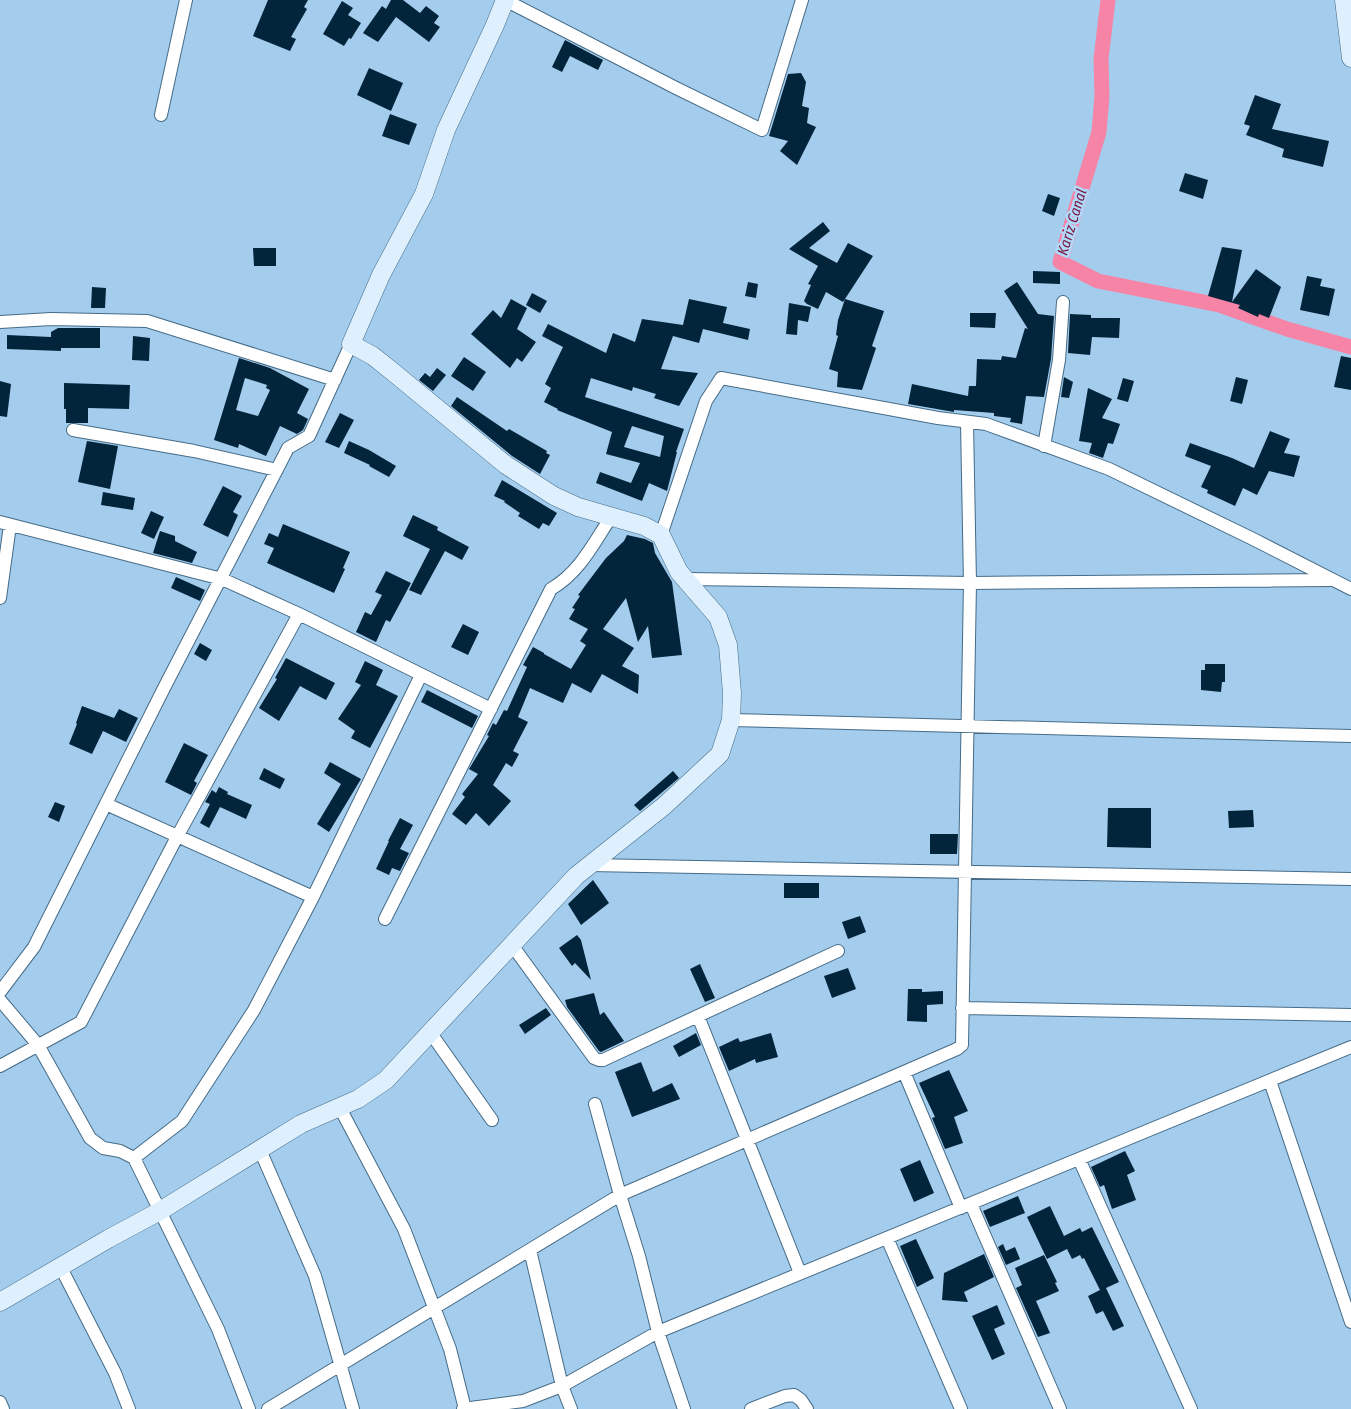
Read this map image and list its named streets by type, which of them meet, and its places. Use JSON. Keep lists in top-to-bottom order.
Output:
{
  "water": ["Kariz Canal"]
}
